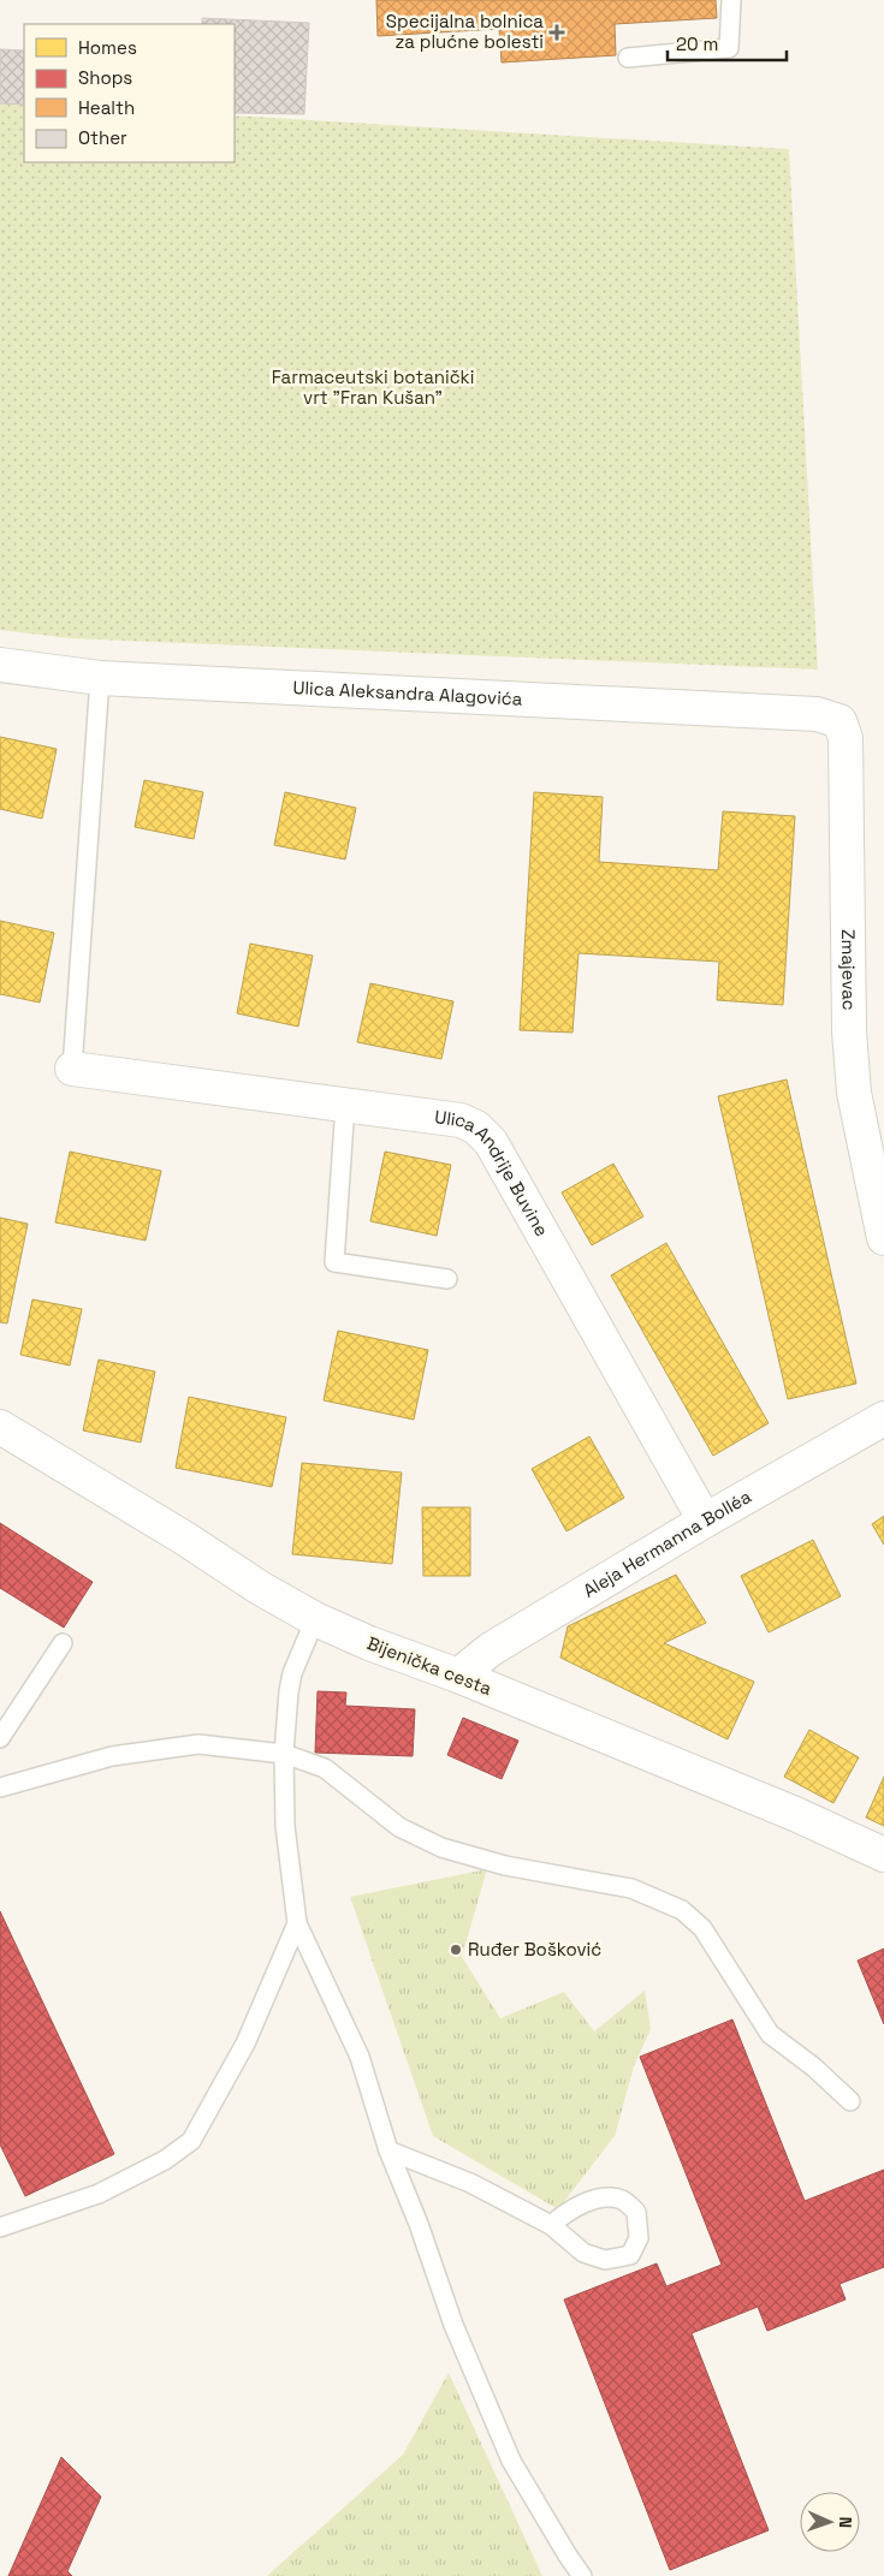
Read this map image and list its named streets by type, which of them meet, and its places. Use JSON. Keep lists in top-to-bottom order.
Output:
{
  "streets": {
    "street": [
      "Ulica Aleksandra Alagovića",
      "Zmajevac",
      "Ulica Andrije Buvine",
      "Aleja Hermanna Bolléa",
      "Bijenička cesta"
    ]
  },
  "crossings": [
    ["Ulica Aleksandra Alagovića", "Zmajevac"],
    ["Ulica Andrije Buvine", "Aleja Hermanna Bolléa"],
    ["Aleja Hermanna Bolléa", "Bijenička cesta"]
  ],
  "parks": ["Farmaceutski botanički vrt \"Fran Kušan\""],
  "places": {
    "health": ["Specijalna bolnica za plućne bolesti"],
    "other": ["Ruđer Bošković"]
  },
  "legend": [
    "Homes",
    "Shops",
    "Health",
    "Other"
  ],
  "scale_bar": "20 m",
  "north": "right"
}
